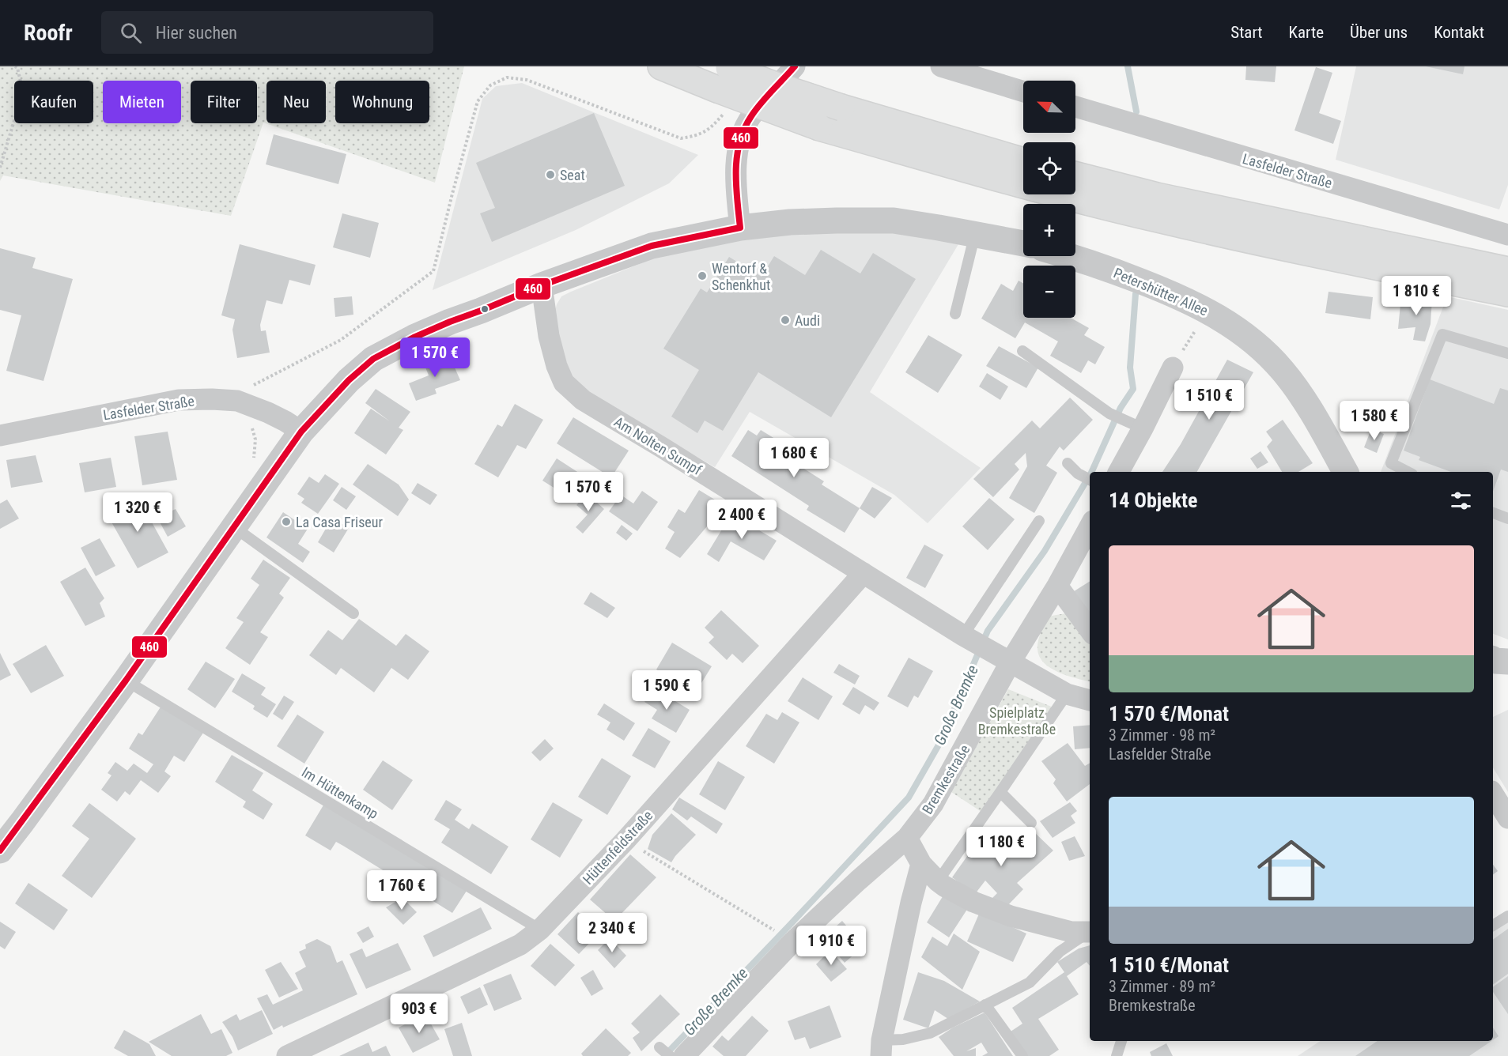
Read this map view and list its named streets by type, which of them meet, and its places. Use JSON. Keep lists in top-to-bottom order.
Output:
{
  "streets": {
    "street": [
      "Lasfelder Straße",
      "Petershütter Allee",
      "Am Nolten Sumpf",
      "Bremkestraße",
      "Hüttenfeldstraße"
    ],
    "lane": ["Im Hüttenkamp"]
  },
  "crossings": [
    ["Am Nolten Sumpf", "Bremkestraße"],
    ["Am Nolten Sumpf", "Hüttenfeldstraße"],
    ["Im Hüttenkamp", "Hüttenfeldstraße"]
  ],
  "water": ["Große Bremke"],
  "parks": ["Spielplatz Bremkestraße"],
  "places": [
    "Seat",
    "Wentorf & Schenkhut",
    "Audi",
    "La Casa Friseur"
  ],
  "lines": ["transit line 460"],
  "north": "top left",
  "page": {
    "header": "Roofr",
    "search": "Hier suchen",
    "nav": [
      "Start",
      "Karte",
      "Über uns",
      "Kontakt"
    ],
    "map_buttons": ["+", "−"],
    "chip": [
      "Kaufen",
      "Mieten",
      "Filter",
      "Neu",
      "Wohnung"
    ],
    "price": [
      "1 810 €",
      "1 570 €",
      "1 510 €",
      "1 580 €",
      "1 680 €",
      "1 570 €",
      "1 320 €",
      "2 400 €",
      "1 590 €",
      "1 180 €",
      "1 760 €",
      "2 340 €",
      "1 910 €",
      "903 €"
    ],
    "heading": "14 Objekte",
    "list": [
      {
        "name": "1 570 €/Monat",
        "note": "3 Zimmer · 98 m² · Lasfelder Straße"
      },
      {
        "name": "1 510 €/Monat",
        "note": "3 Zimmer · 89 m² · Bremkestraße"
      }
    ]
  }
}
